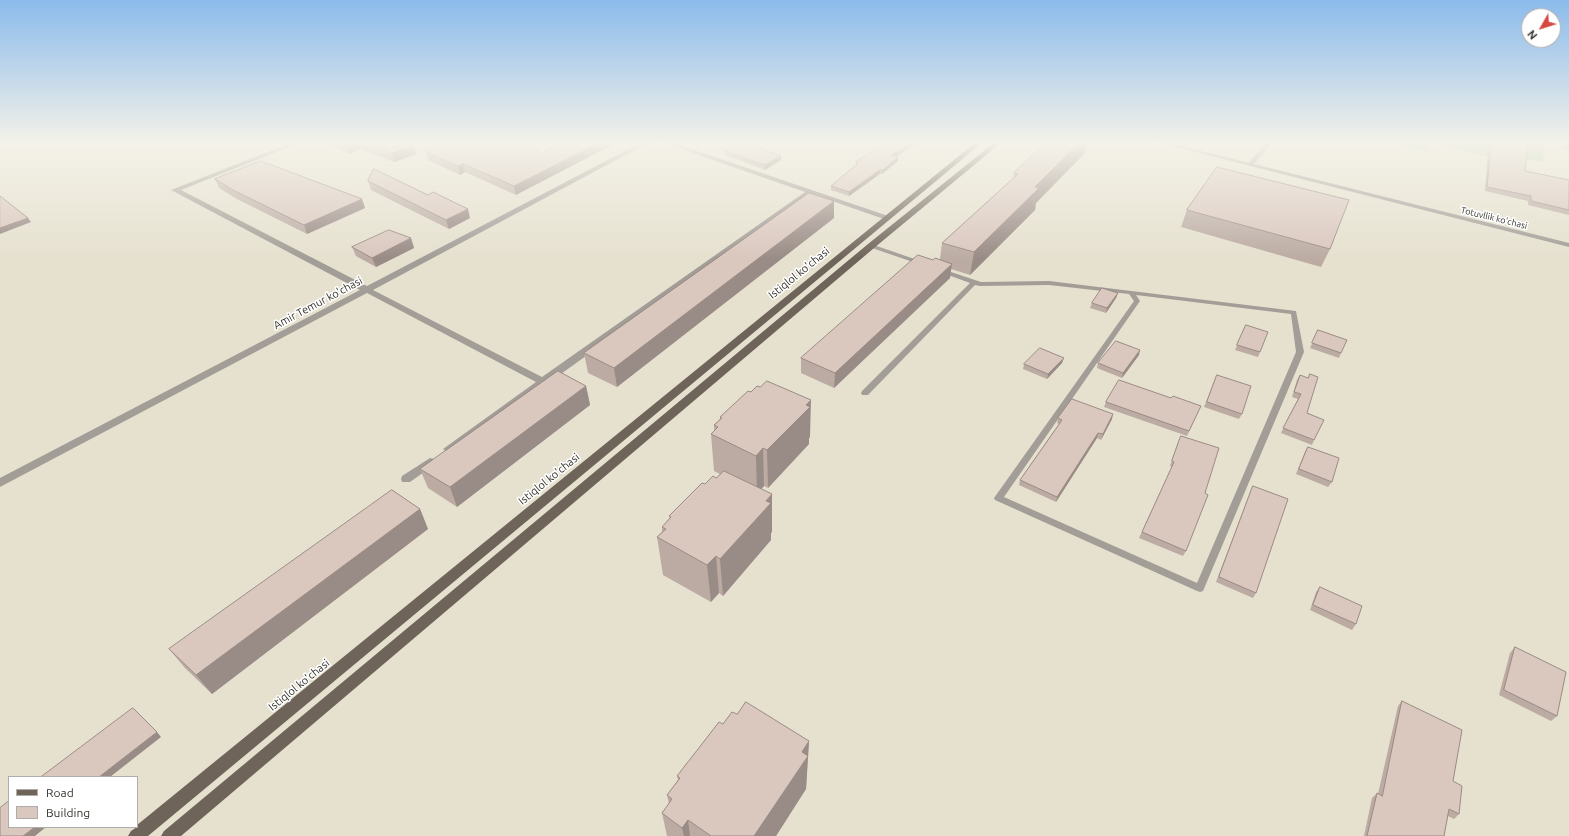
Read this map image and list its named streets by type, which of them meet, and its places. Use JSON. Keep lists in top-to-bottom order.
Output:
{
  "streets": {
    "main road": ["Istiqlol ko'chasi"],
    "street": ["Amir Temur ko'chasi"],
    "lane": ["Totuvllik ko'chasi"]
  },
  "legend": ["Road", "Building"],
  "north": "bottom left"
}
